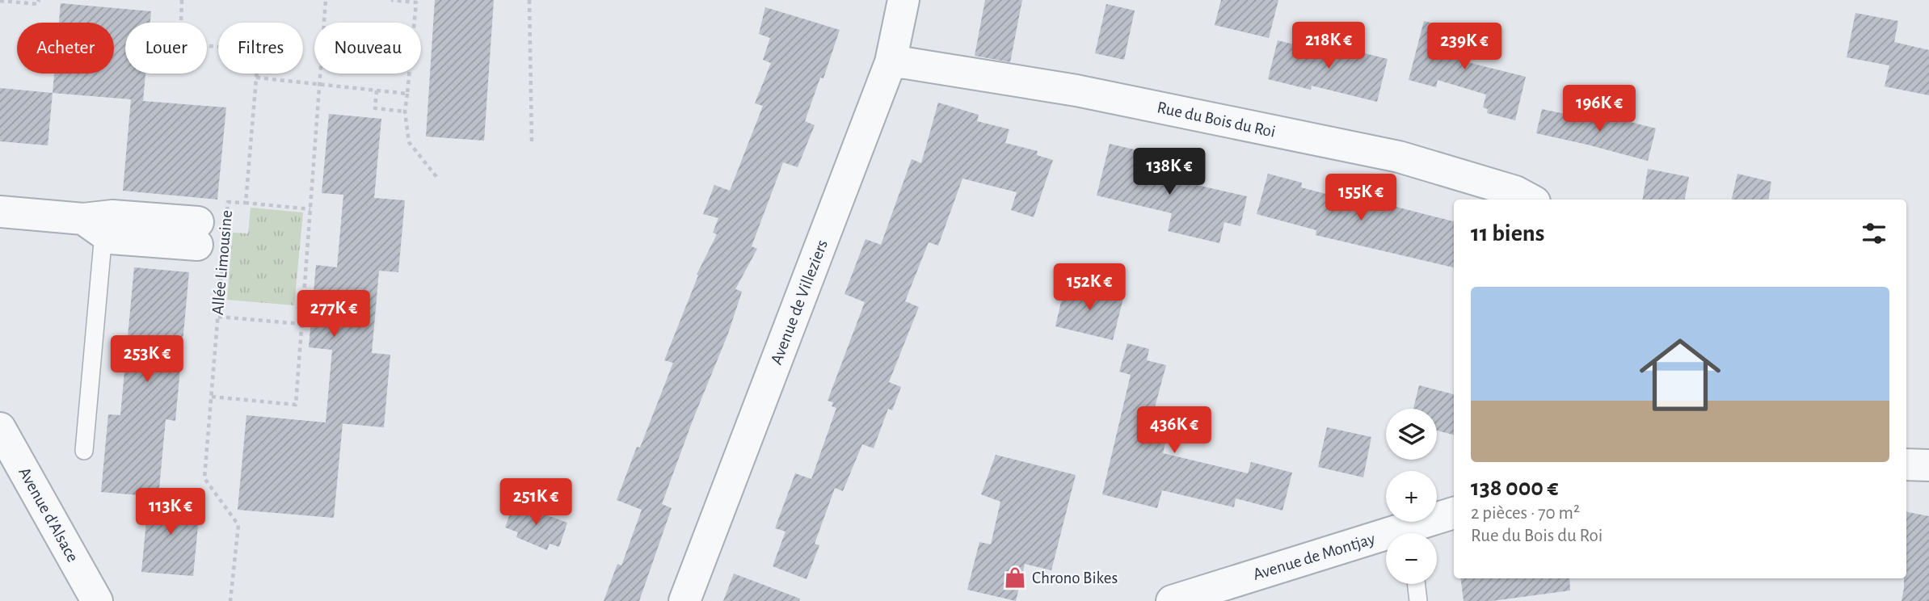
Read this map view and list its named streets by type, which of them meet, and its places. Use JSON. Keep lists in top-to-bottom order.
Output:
{
  "streets": {
    "street": [
      "Rue du Bois du Roi",
      "Avenue de Villeziers",
      "Avenue d'Alsace",
      "Avenue de Montjay"
    ],
    "path": ["Allée Limousine"]
  },
  "crossings": [
    ["Rue du Bois du Roi", "Avenue de Villeziers"]
  ],
  "places": {
    "shop": ["Chrono Bikes"]
  },
  "page": {
    "price": [
      "218K €",
      "239K €",
      "196K €",
      "138K €",
      "155K €",
      "152K €",
      "277K €",
      "253K €",
      "436K €",
      "251K €",
      "113K €"
    ],
    "chip": [
      "Acheter",
      "Louer",
      "Filtres",
      "Nouveau"
    ],
    "heading": "11 biens",
    "list": [
      {
        "name": "138 000 €",
        "note": "2 pièces · 70 m² · Rue du Bois du Roi"
      }
    ],
    "map_buttons": ["+", "−"]
  }
}
